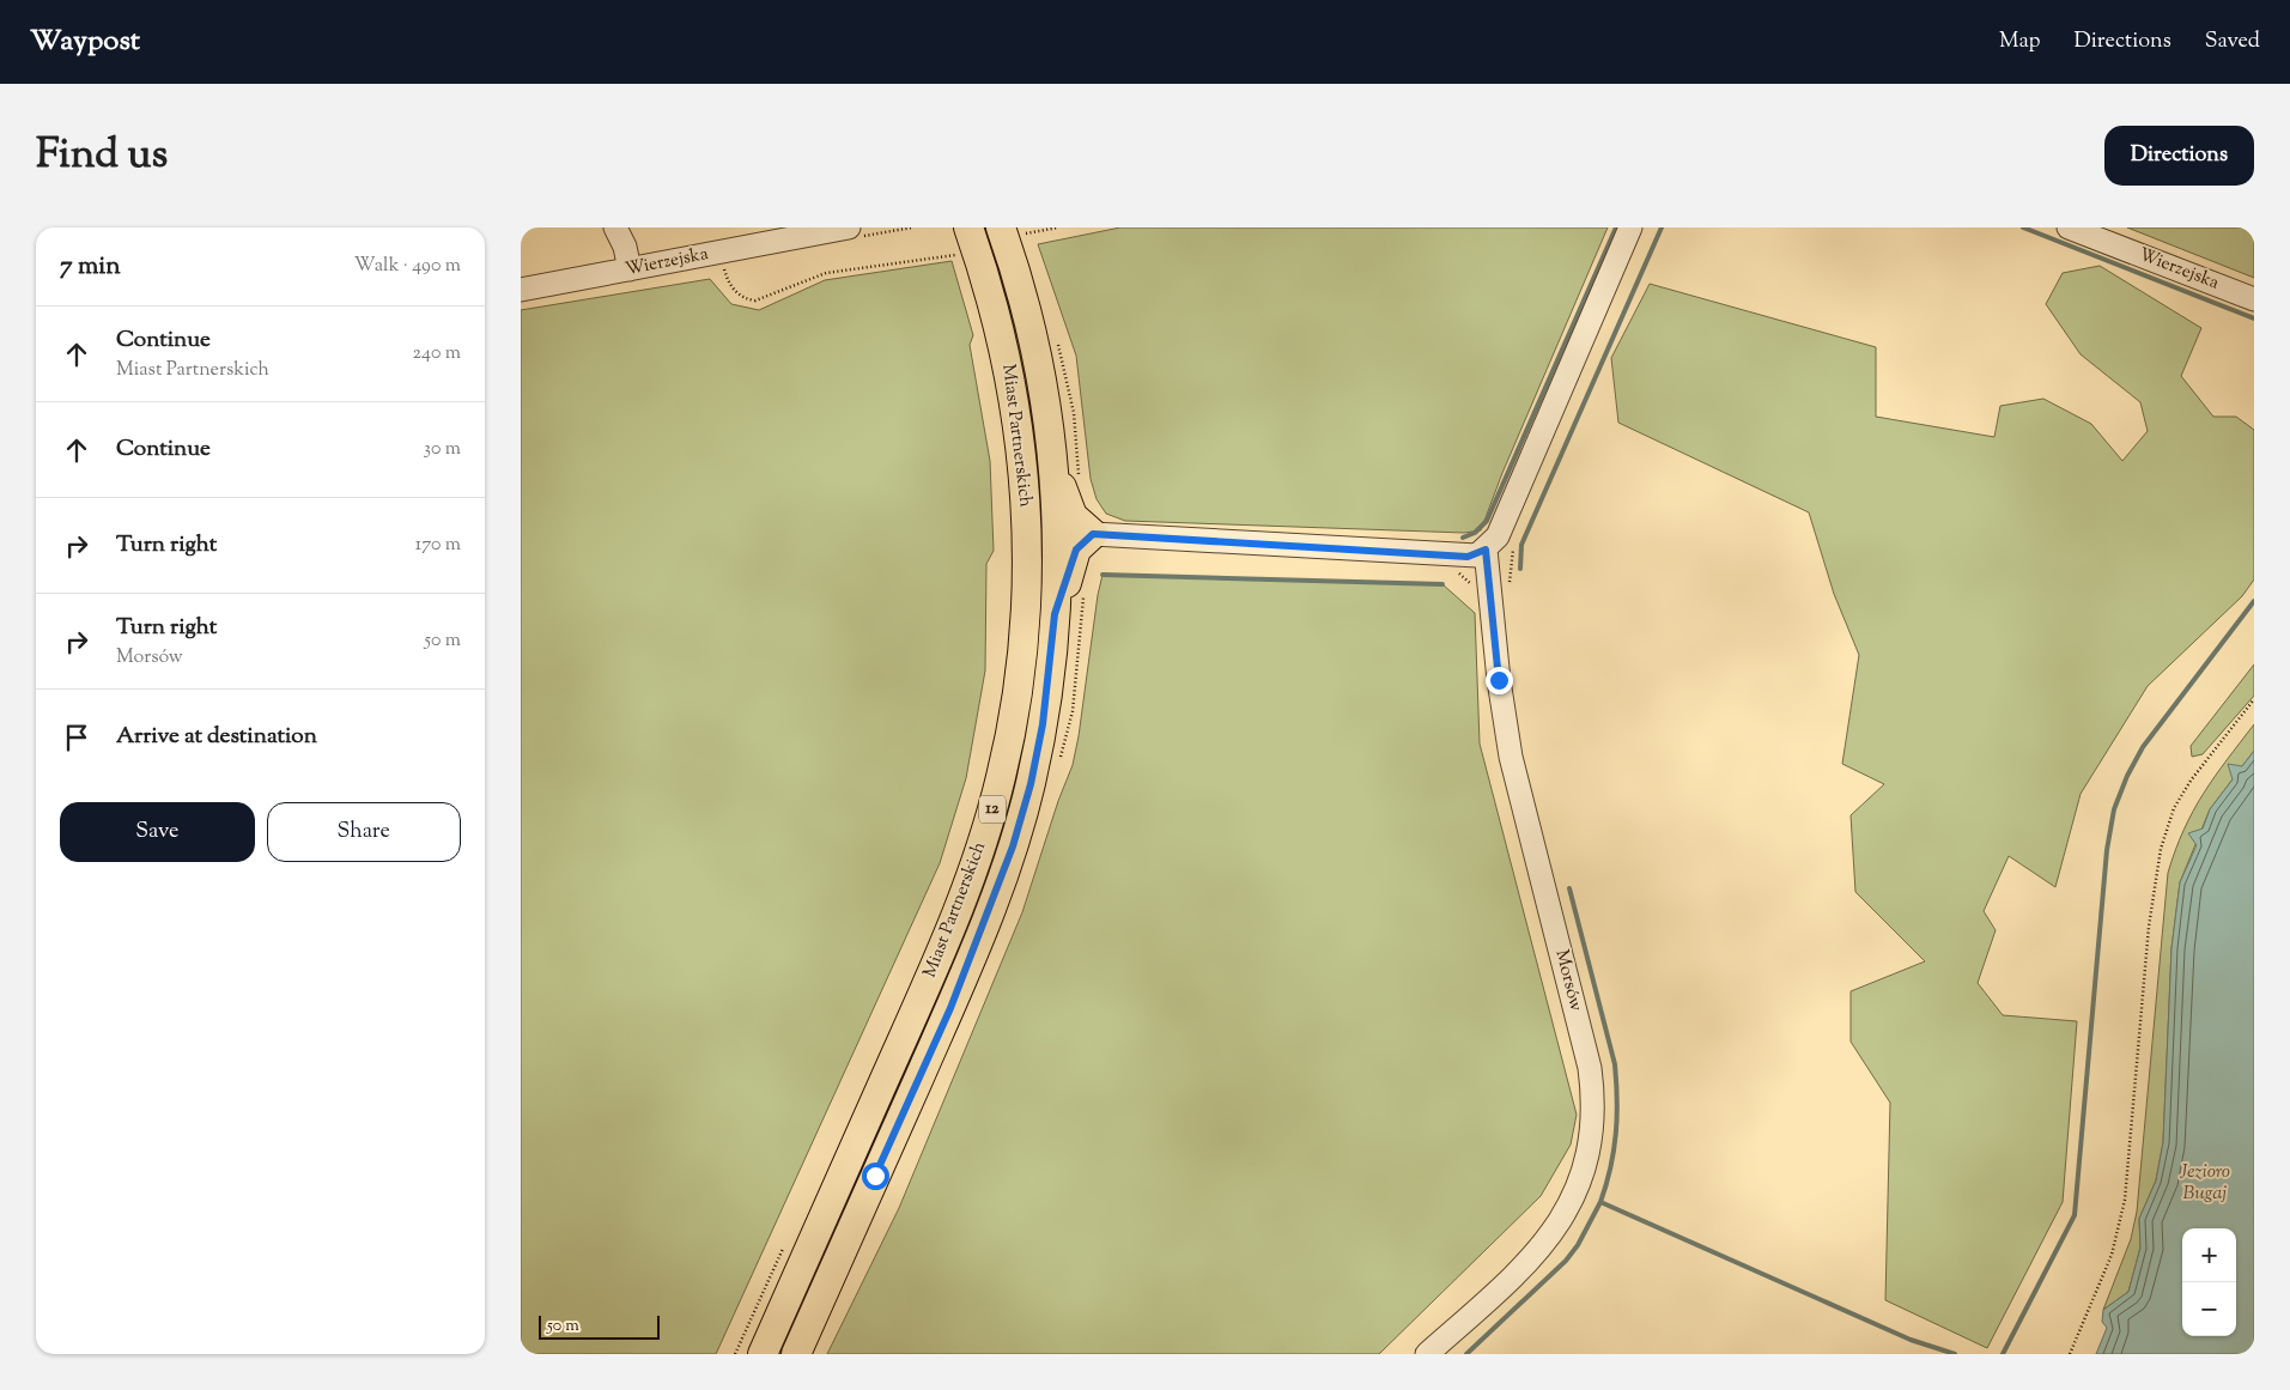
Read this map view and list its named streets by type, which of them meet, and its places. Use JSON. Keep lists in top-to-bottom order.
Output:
{
  "streets": {
    "main road": ["Miast Partnerskich", "12"],
    "street": ["Wierzejska", "Morsów"]
  },
  "water": ["Jezioro Bugaj"],
  "scale_bar": "50 m",
  "page": {
    "header": "Waypost",
    "nav": ["Map", "Directions", "Saved"],
    "title": "Find us",
    "buttons": [
      "Directions",
      ["Save", "Share"]
    ],
    "heading": ["7 min", "Walk · 490 m"],
    "list": [
      ["Continue", "Miast Partnerskich", "240 m"],
      ["Continue", "30 m"],
      ["Turn right", "170 m"],
      ["Turn right", "Morsów", "50 m"],
      "Arrive at destination"
    ],
    "map_buttons": ["+", "−"],
    "scale": "50 m"
  }
}
